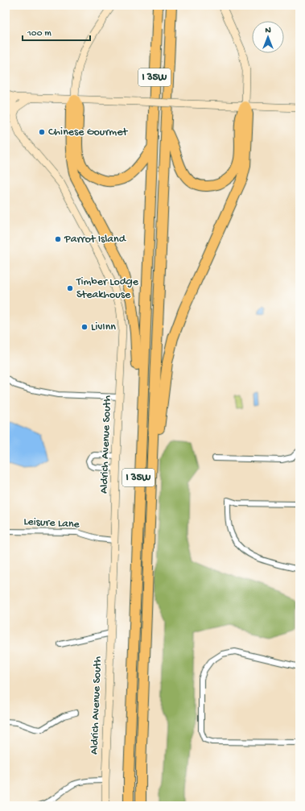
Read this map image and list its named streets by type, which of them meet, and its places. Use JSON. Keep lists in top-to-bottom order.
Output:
{
  "streets": {
    "highway": ["I 35W"],
    "street": ["Aldrich Avenue South", "Leisure Lane"]
  },
  "crossings": [
    ["Aldrich Avenue South", "Leisure Lane"]
  ],
  "places": [
    "Chinese Gourmet",
    "Parrot Island",
    "Timber Lodge Steakhouse",
    "LivInn"
  ],
  "scale_bar": "100 m",
  "north": "top"
}
